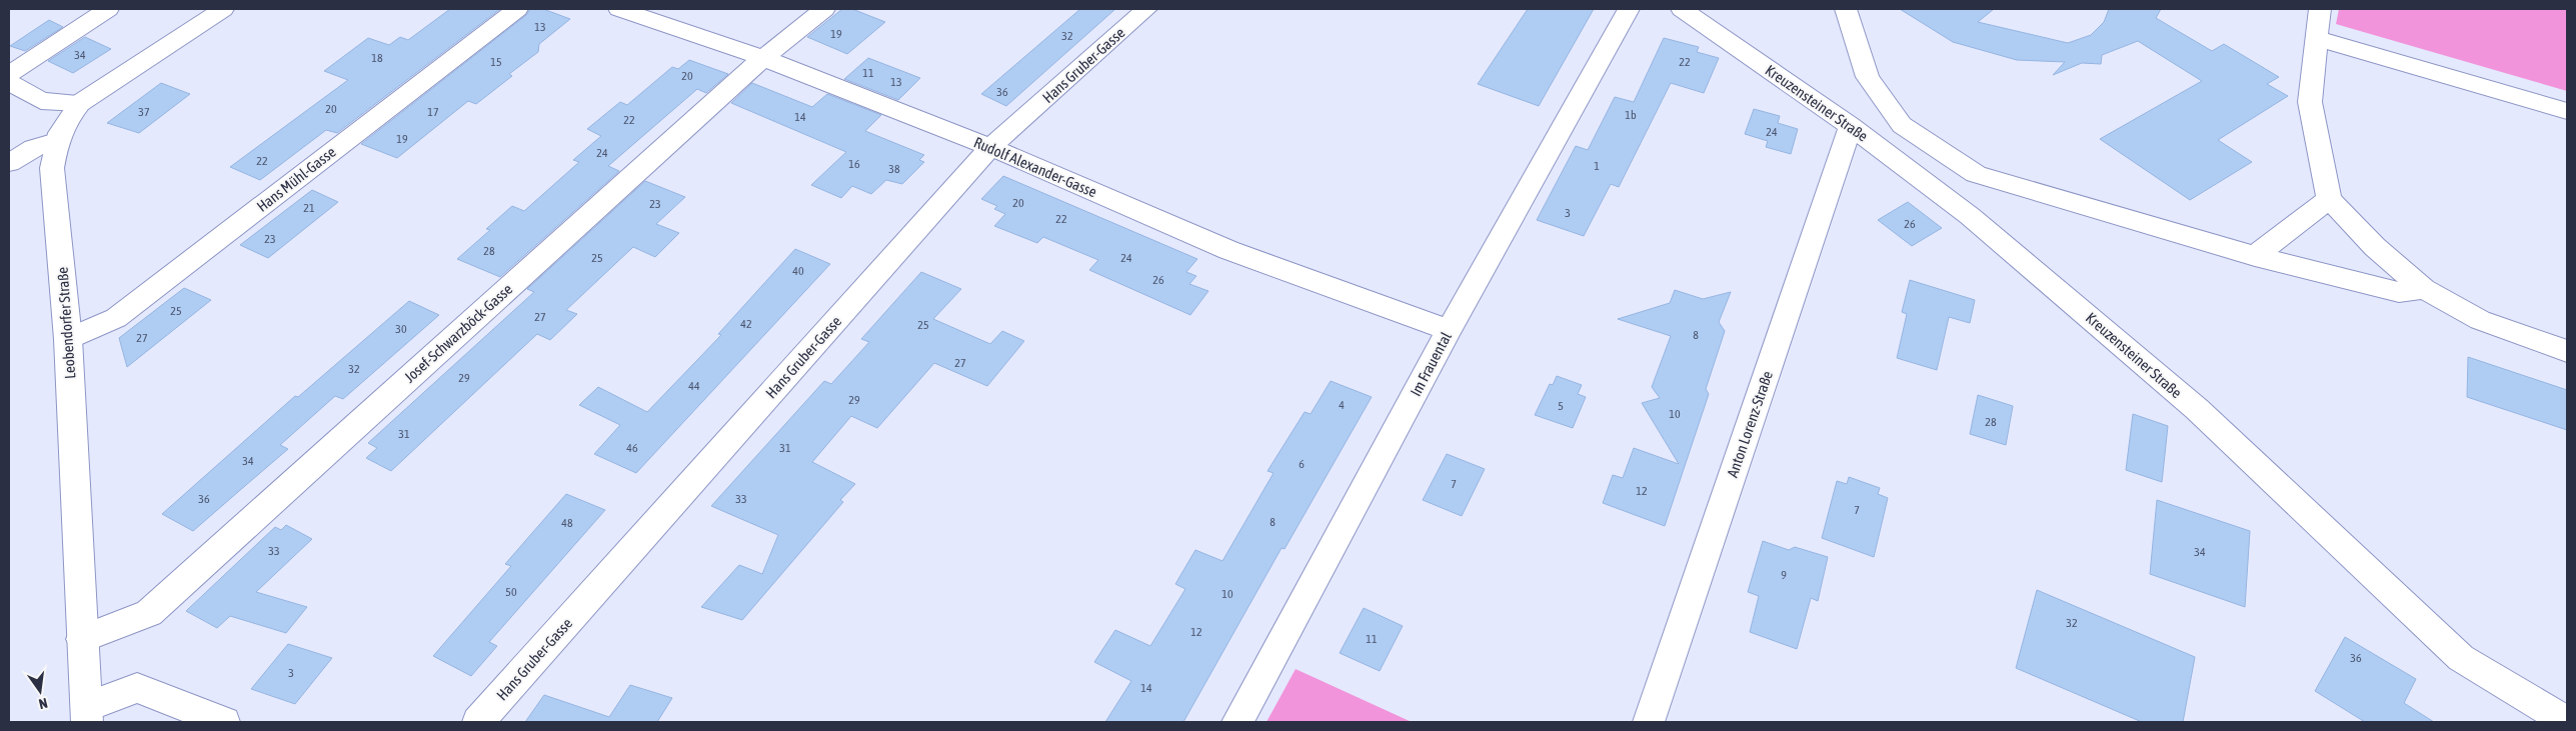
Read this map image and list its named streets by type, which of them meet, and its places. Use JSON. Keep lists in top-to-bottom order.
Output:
{
  "streets": {
    "street": [
      "Hans Gruber-Gasse",
      "Kreuzensteiner Straße",
      "Rudolf Alexander-Gasse",
      "Hans Mühl-Gasse",
      "Leobendorfer Straße",
      "Josef-Schwarzböck-Gasse",
      "Im Frauental",
      "Anton Lorenz-Straße"
    ]
  },
  "crossings": [
    ["Hans Gruber-Gasse", "Rudolf Alexander-Gasse"],
    ["Kreuzensteiner Straße", "Anton Lorenz-Straße"],
    ["Rudolf Alexander-Gasse", "Josef-Schwarzböck-Gasse"],
    ["Rudolf Alexander-Gasse", "Im Frauental"],
    ["Hans Mühl-Gasse", "Leobendorfer Straße"],
    ["Leobendorfer Straße", "Josef-Schwarzböck-Gasse"]
  ],
  "house_numbers": [
    "13",
    "19",
    "32",
    "34",
    "18",
    "15",
    "22",
    "11",
    "20",
    "13",
    "36",
    "20",
    "37",
    "17",
    "1b",
    "14",
    "22",
    "24",
    "19",
    "24",
    "22",
    "16",
    "1",
    "38",
    "20",
    "23",
    "21",
    "3",
    "22",
    "26",
    "23",
    "28",
    "25",
    "24",
    "40",
    "26",
    "25",
    "27",
    "42",
    "25",
    "30",
    "8",
    "27",
    "27",
    "32",
    "29",
    "44",
    "29",
    "4",
    "5",
    "10",
    "28",
    "31",
    "46",
    "31",
    "34",
    "6",
    "7",
    "12",
    "36",
    "33",
    "7",
    "8",
    "48",
    "33",
    "34",
    "9",
    "50",
    "10",
    "32",
    "12",
    "11",
    "36",
    "3",
    "14"
  ],
  "north": "bottom"
}
